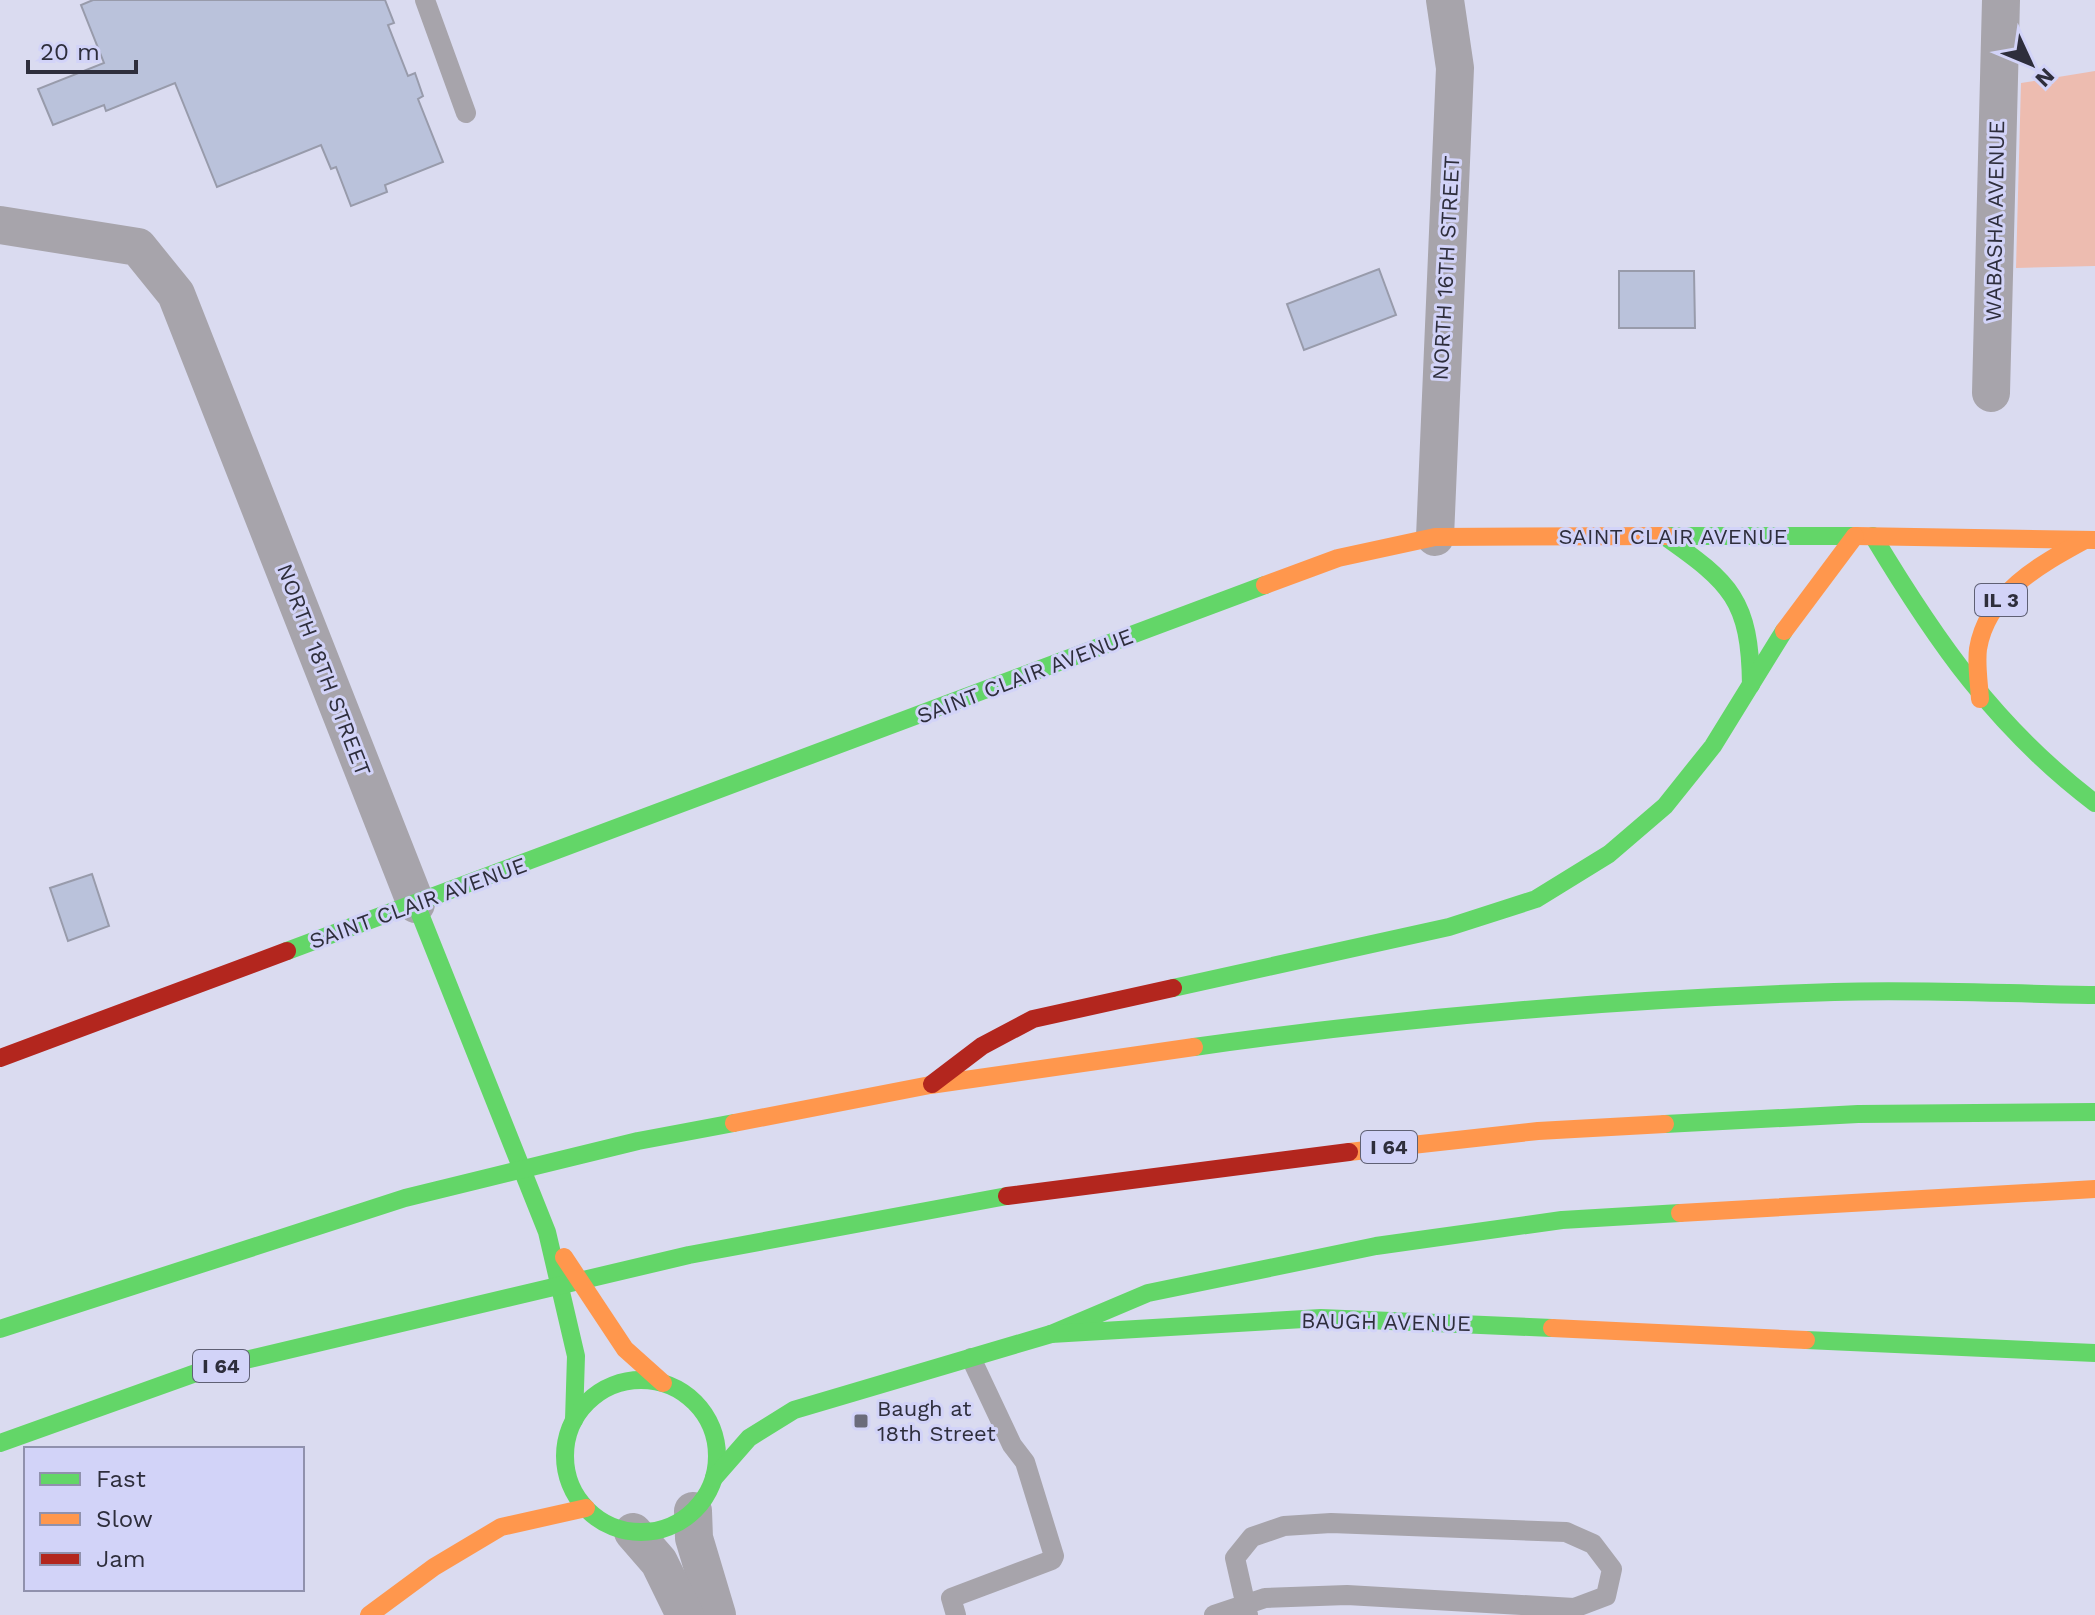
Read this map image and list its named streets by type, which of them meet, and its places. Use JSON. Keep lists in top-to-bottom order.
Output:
{
  "streets": {
    "main road": [
      "SAINT CLAIR AVENUE",
      "IL 3",
      "NORTH 18TH STREET",
      "I 64",
      "BAUGH AVENUE"
    ],
    "street": ["WABASHA AVENUE", "NORTH 16TH STREET"]
  },
  "crossings": [
    ["NORTH 16TH STREET", "SAINT CLAIR AVENUE"],
    ["SAINT CLAIR AVENUE", "IL 3"],
    ["SAINT CLAIR AVENUE", "NORTH 18TH STREET"],
    ["NORTH 18TH STREET", "BAUGH AVENUE"]
  ],
  "places": {
    "transit": ["Baugh at 18th Street"]
  },
  "legend": ["Fast", "Slow", "Jam"],
  "scale_bar": "20 m",
  "north": "bottom right"
}
